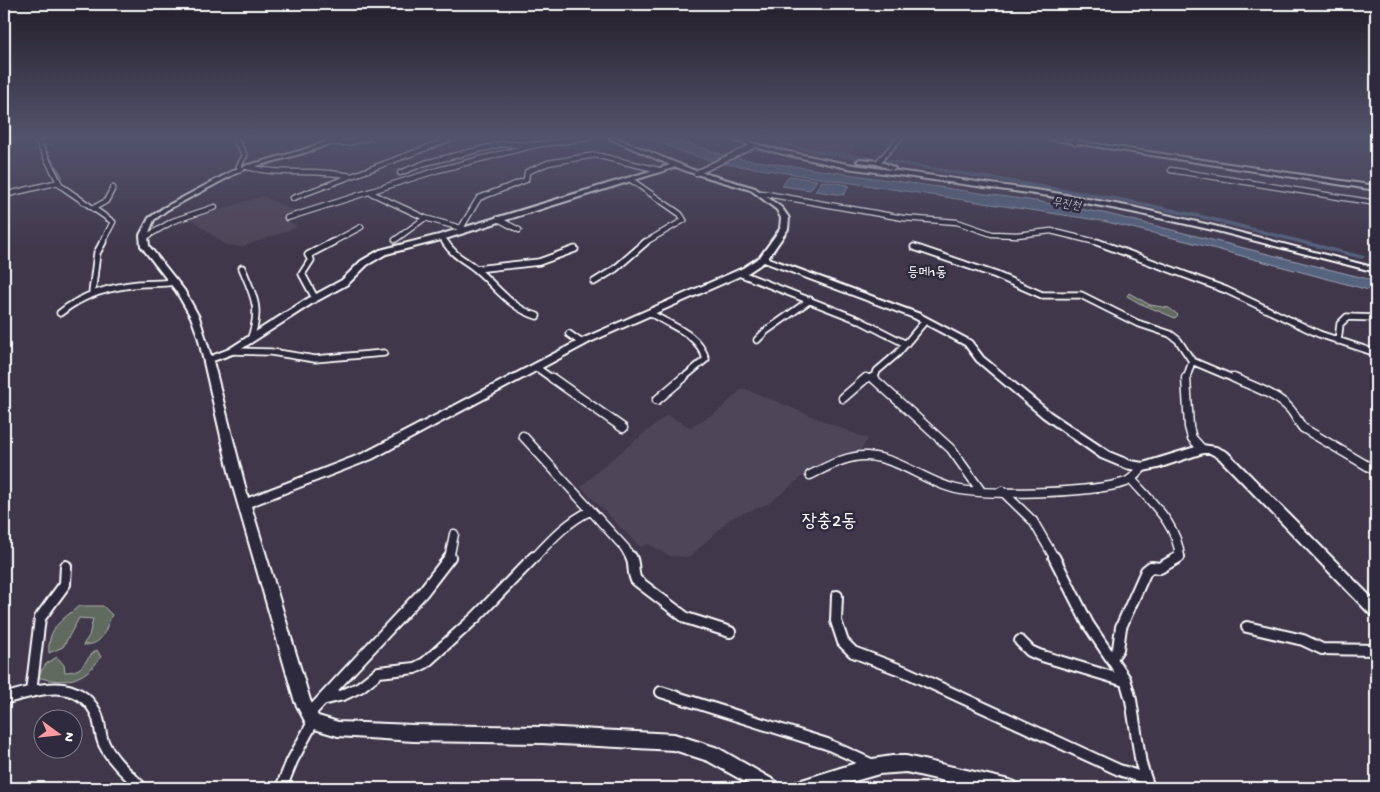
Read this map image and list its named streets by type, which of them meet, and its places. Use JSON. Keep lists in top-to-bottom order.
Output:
{
  "districts": ["등메1동", "장충2동"],
  "water": ["무진천"],
  "north": "right"
}
